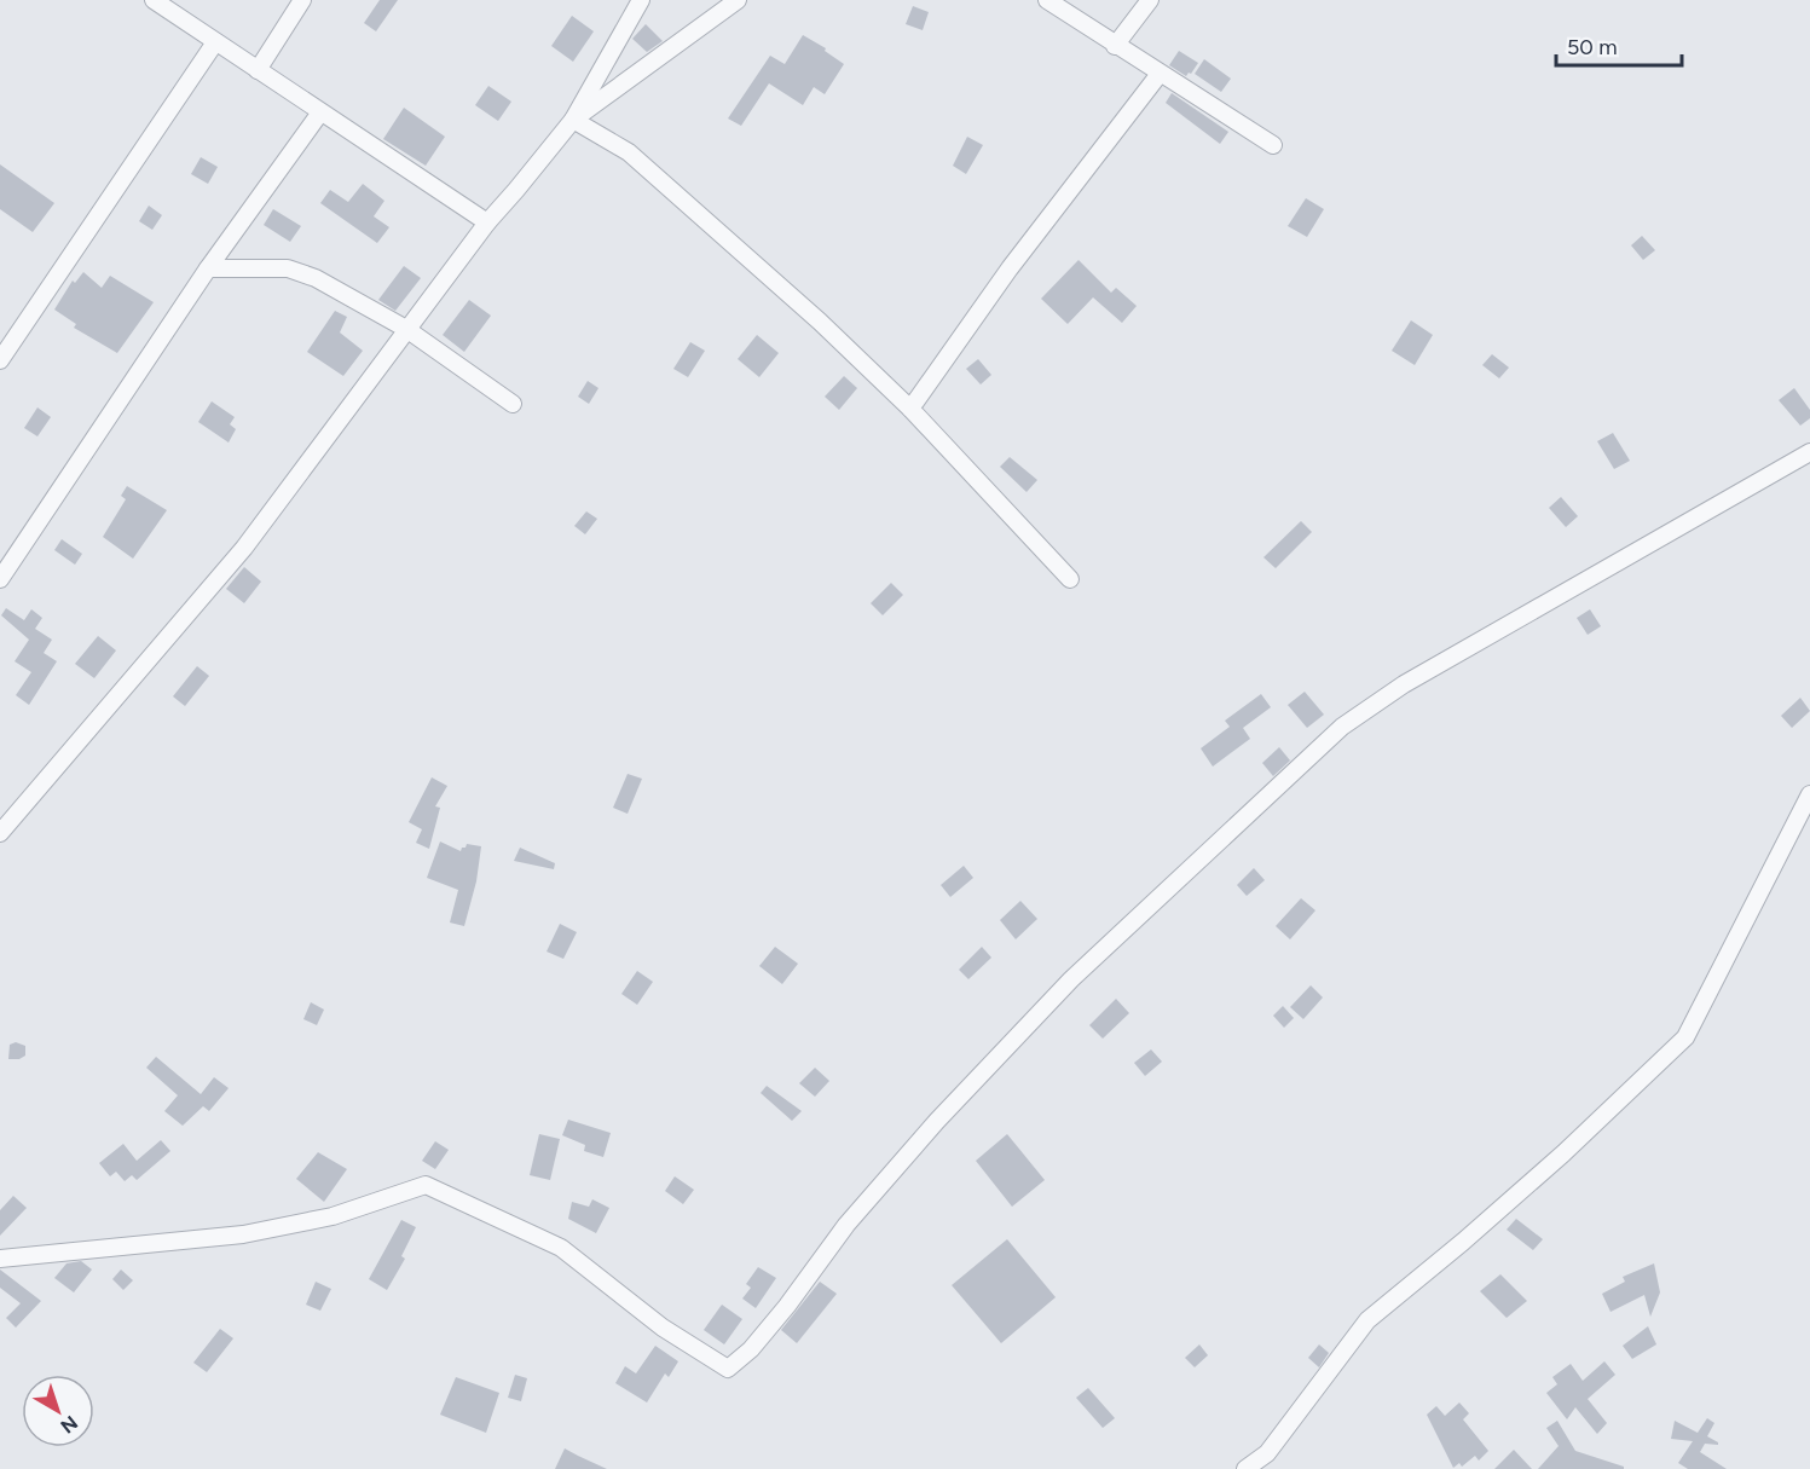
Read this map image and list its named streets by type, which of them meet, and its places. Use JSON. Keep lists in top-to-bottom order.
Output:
{
  "scale_bar": "50 m",
  "north": "bottom right"
}
